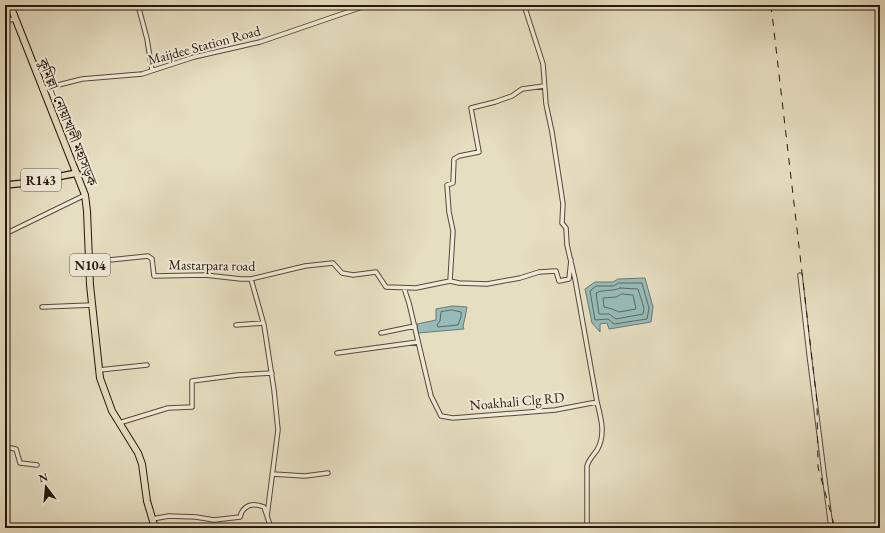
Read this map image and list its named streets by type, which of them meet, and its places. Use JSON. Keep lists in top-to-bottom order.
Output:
{
  "streets": {
    "highway": ["কুমিল্লা–নোয়াখালী মহাসড়ক", "N104"],
    "main road": ["R143"],
    "street": ["Maijdee Station Road", "Mastarpara road", "Noakhali Clg RD"]
  },
  "crossings": [
    ["Maijdee Station Road", "কুমিল্লা–নোয়াখালী মহাসড়ক"],
    ["কুমিল্লা–নোয়াখালী মহাসড়ক", "R143"],
    ["কুমিল্লা–নোয়াখালী মহাসড়ক", "Mastarpara road"],
    ["Mastarpara road", "Noakhali Clg RD"]
  ],
  "north": "top"
}
